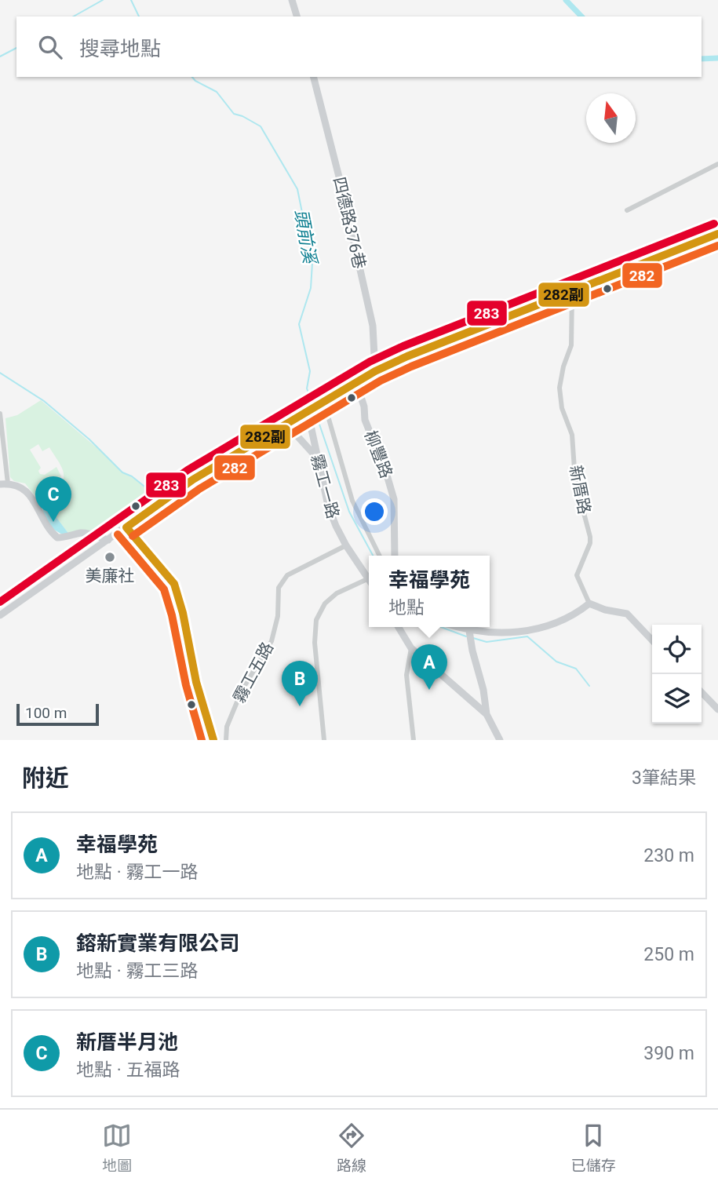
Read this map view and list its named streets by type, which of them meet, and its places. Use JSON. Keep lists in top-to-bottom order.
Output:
{
  "streets": {
    "street": [
      "四德路376巷",
      "柳豐路",
      "霧工一路",
      "新厝路",
      "霧工五路"
    ]
  },
  "crossings": [
    ["霧工一路", "霧工五路"]
  ],
  "water": ["頭前溪"],
  "places": ["美廉社"],
  "lines": ["transit line 283", "transit line 282副", "transit line 282"],
  "scale_bar": "100 m",
  "north": "top",
  "page": {
    "search": "搜尋地點",
    "pins": ["C", "A", "B"],
    "popup": ["幸福學苑", "地點"],
    "scale": "100 m",
    "heading": ["附近", "3筆結果"],
    "list": [
      {
        "mark": "A",
        "name": "幸福學苑",
        "note": "地點 · 霧工一路",
        "value": "230 m"
      },
      {
        "mark": "B",
        "name": "鎔新實業有限公司",
        "note": "地點 · 霧工三路",
        "value": "250 m"
      },
      {
        "mark": "C",
        "name": "新厝半月池",
        "note": "地點 · 五福路",
        "value": "390 m"
      }
    ],
    "nav": ["地圖", "路線", "已儲存"]
  }
}
